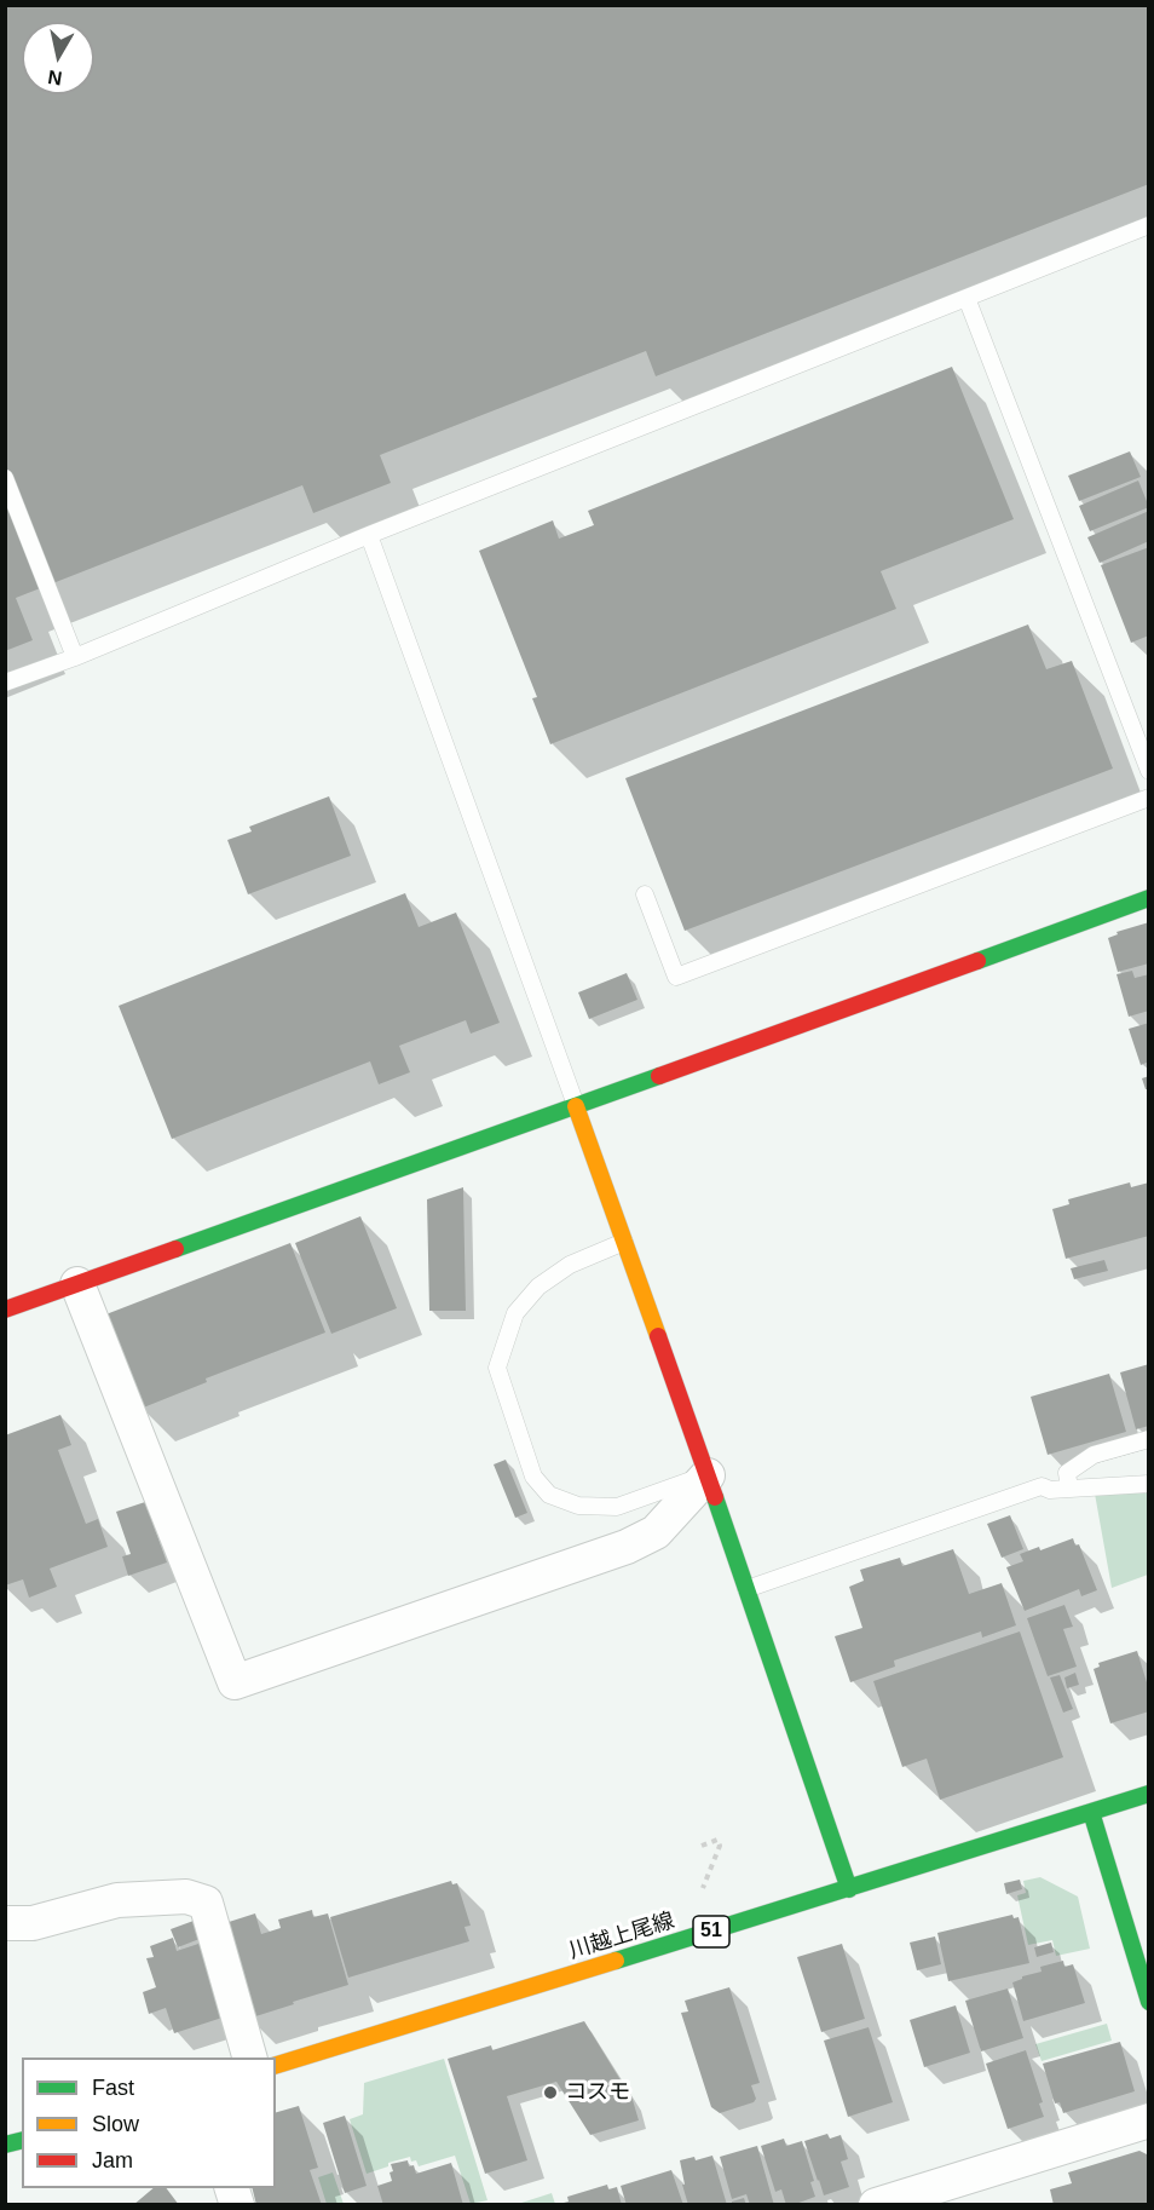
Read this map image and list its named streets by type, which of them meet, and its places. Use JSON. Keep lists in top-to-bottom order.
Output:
{
  "streets": {
    "street": ["51", "川越上尾線"]
  },
  "places": ["コスモ"],
  "legend": ["Fast", "Slow", "Jam"],
  "north": "bottom"
}
